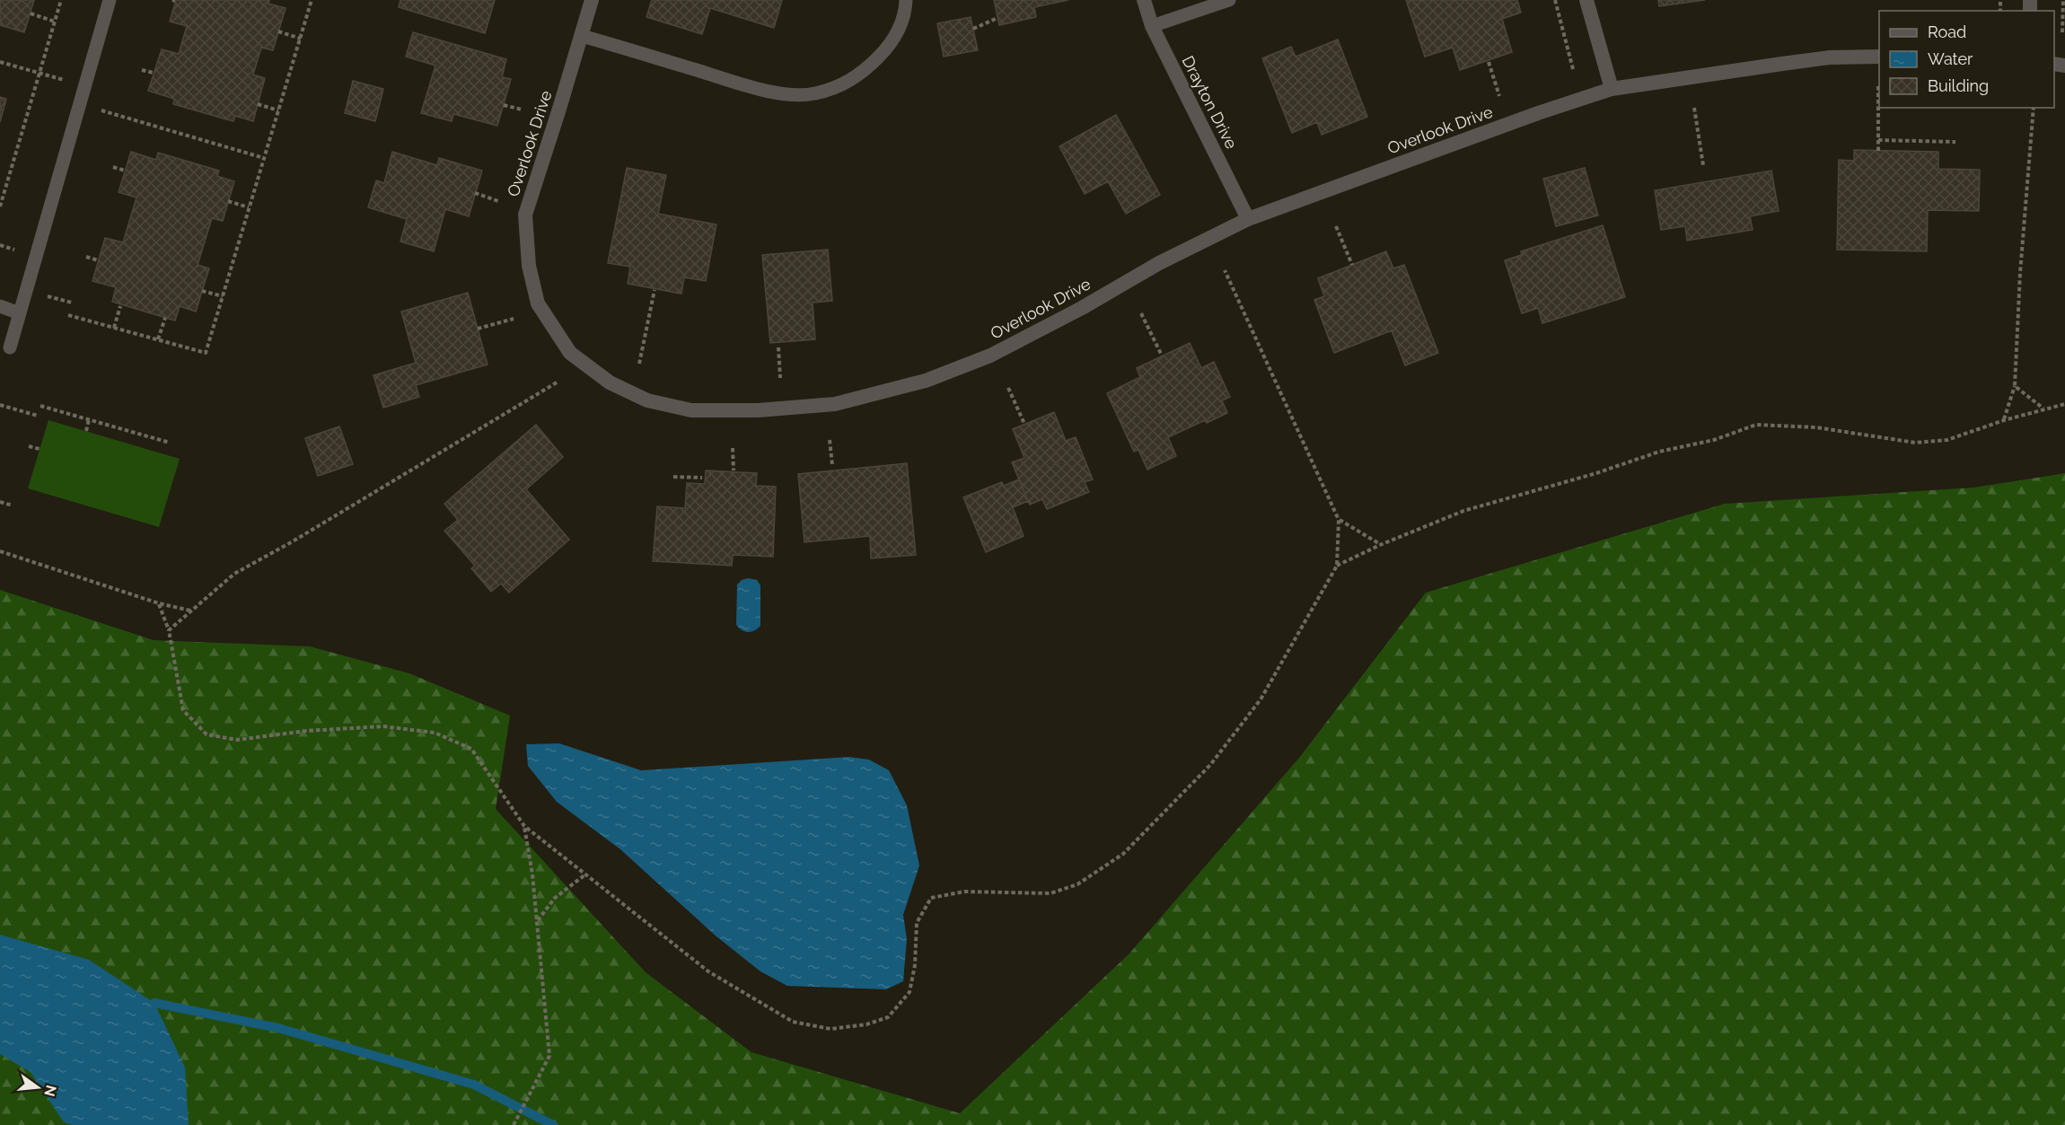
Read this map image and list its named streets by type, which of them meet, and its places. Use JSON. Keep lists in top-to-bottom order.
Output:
{
  "streets": {
    "street": ["Drayton Drive", "Overlook Drive"]
  },
  "crossings": [
    ["Drayton Drive", "Overlook Drive"]
  ],
  "legend": ["Road", "Water", "Building"],
  "north": "right"
}
